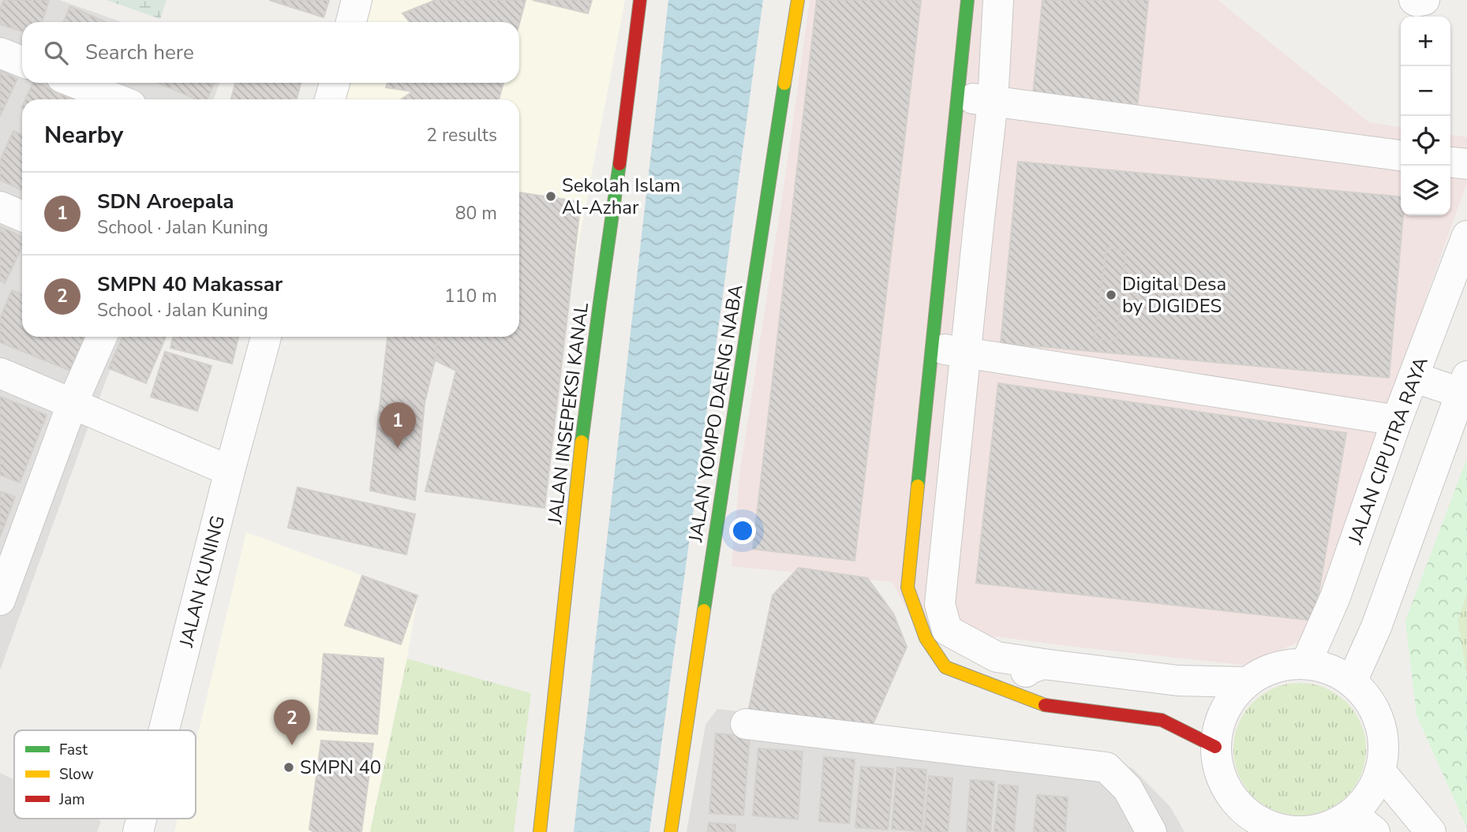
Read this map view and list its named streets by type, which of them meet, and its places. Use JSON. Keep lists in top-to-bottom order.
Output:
{
  "streets": {
    "street": [
      "JALAN INSEPEKSI KANAL",
      "JALAN YOMPO DAENG NABA",
      "JALAN CIPUTRA RAYA",
      "JALAN KUNING"
    ]
  },
  "places": ["Sekolah Islam Al-Azhar", "Digital Desa by DIGIDES", "SMPN 40"],
  "legend": ["Fast", "Slow", "Jam"],
  "page": {
    "map_buttons": ["+", "−"],
    "search": "Search here",
    "heading": ["Nearby", "2 results"],
    "list": [
      {
        "mark": "1",
        "name": "SDN Aroepala",
        "note": "School · Jalan Kuning",
        "value": "80 m"
      },
      {
        "mark": "2",
        "name": "SMPN 40 Makassar",
        "note": "School · Jalan Kuning",
        "value": "110 m"
      }
    ],
    "pins": ["1", "2"]
  }
}
